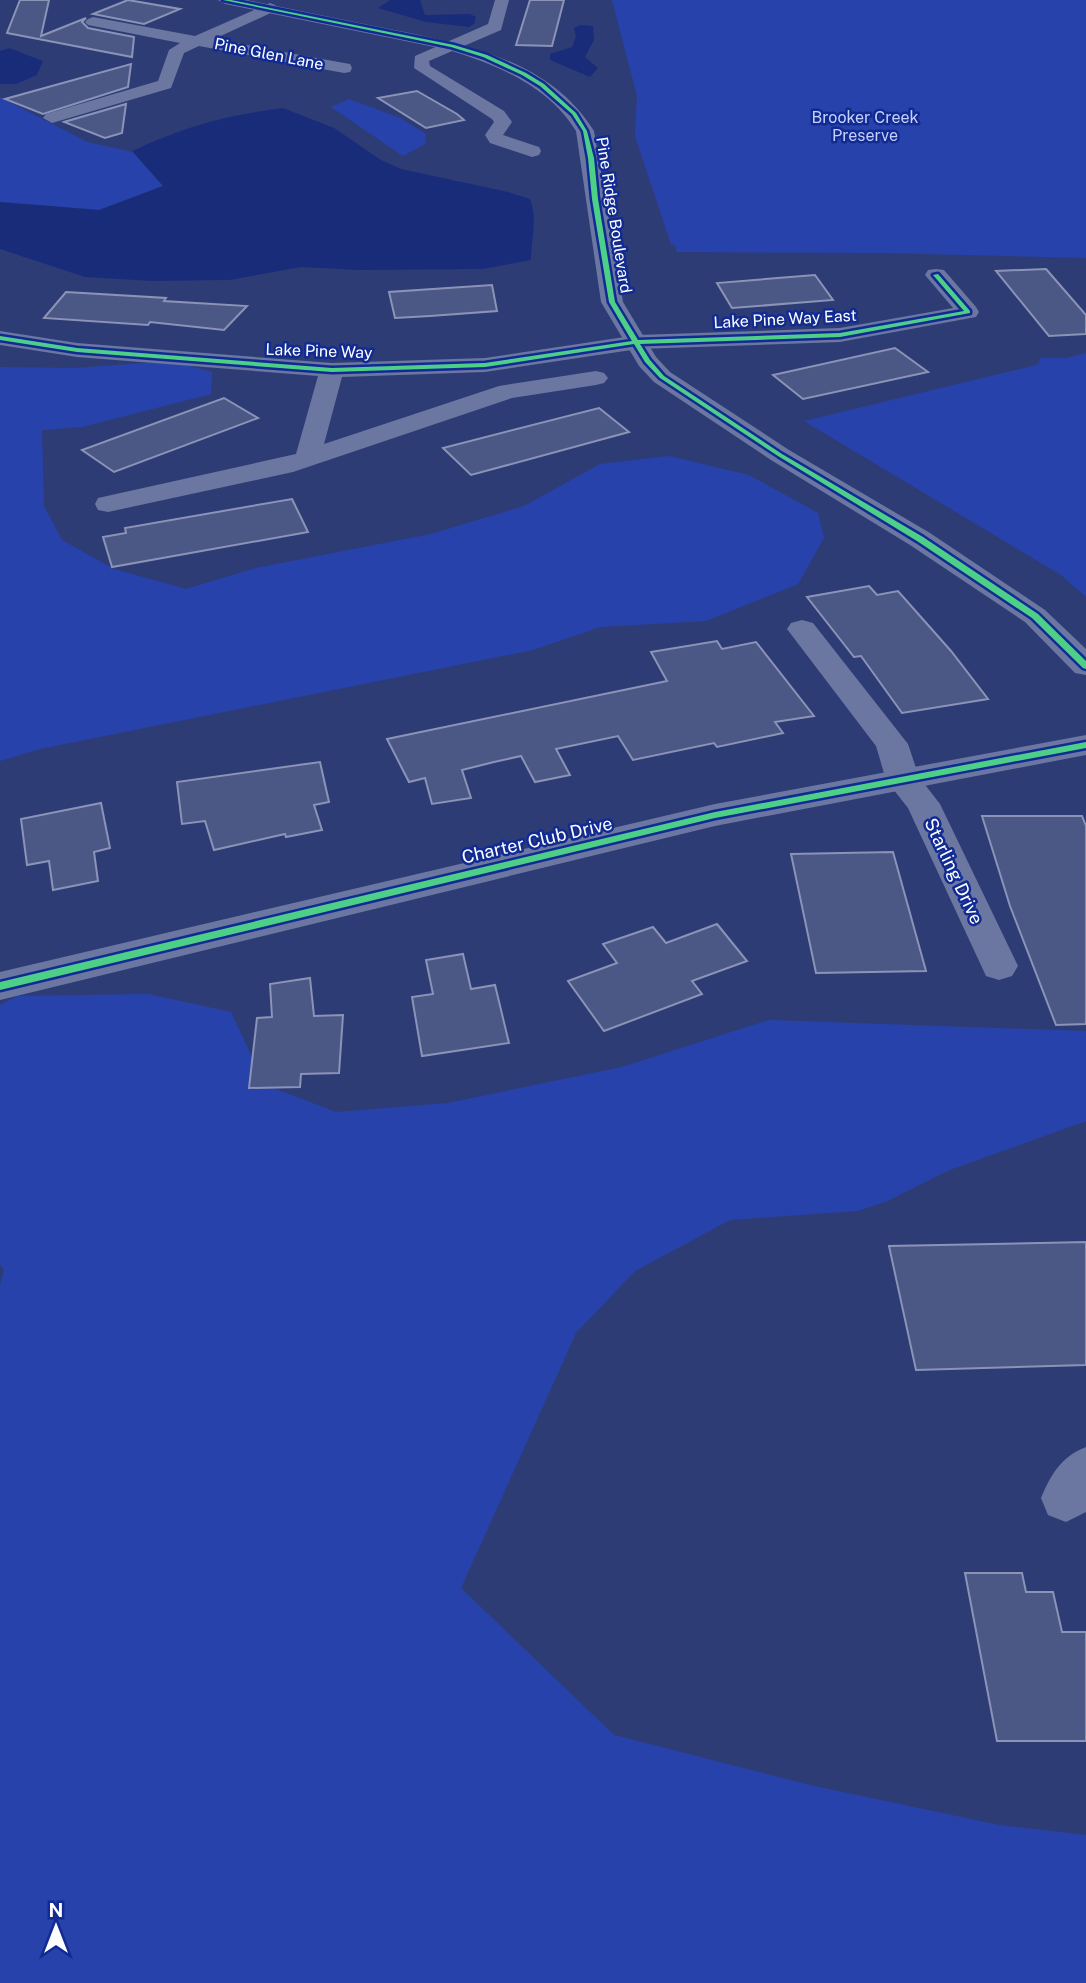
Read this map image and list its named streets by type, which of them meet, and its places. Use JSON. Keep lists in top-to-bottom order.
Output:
{
  "streets": {
    "street": [
      "Pine Glen Lane",
      "Pine Ridge Boulevard",
      "Lake Pine Way East",
      "Lake Pine Way",
      "Charter Club Drive",
      "Starling Drive"
    ]
  },
  "crossings": [
    ["Pine Glen Lane", "Pine Ridge Boulevard"],
    ["Pine Ridge Boulevard", "Lake Pine Way East"],
    ["Pine Ridge Boulevard", "Lake Pine Way"],
    ["Lake Pine Way East", "Lake Pine Way"],
    ["Charter Club Drive", "Starling Drive"]
  ],
  "parks": ["Brooker Creek Preserve"],
  "north": "top"
}
